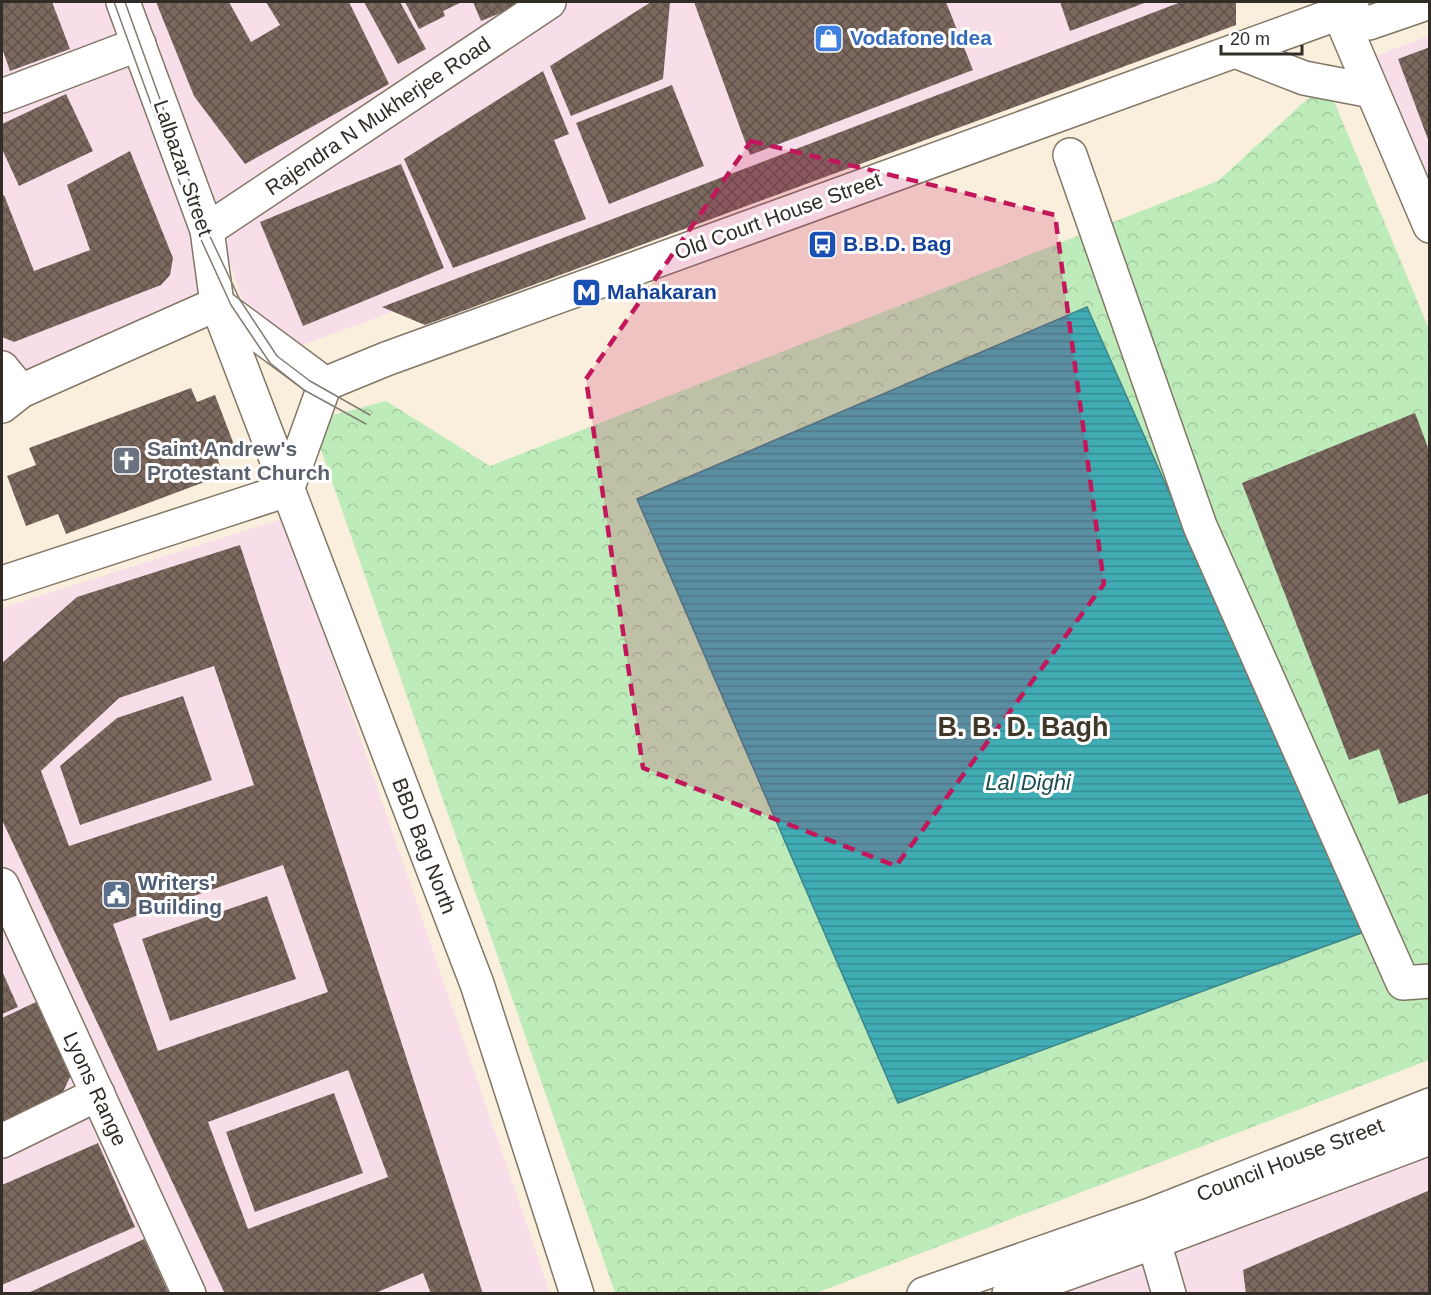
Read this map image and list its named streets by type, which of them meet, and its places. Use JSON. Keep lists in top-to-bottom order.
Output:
{
  "streets": {
    "main road": [
      "Rajendra N Mukherjee Road",
      "Lalbazar Street",
      "Old Court House Street",
      "BBD Bag North",
      "Lyons Range",
      "Council House Street"
    ]
  },
  "crossings": [
    ["Rajendra N Mukherjee Road", "Lalbazar Street"],
    ["Lalbazar Street", "BBD Bag North"]
  ],
  "districts": ["B. B. D. Bagh"],
  "water": ["Lal Dighi"],
  "places": {
    "shop": ["Vodafone Idea"],
    "bus stop": ["B.B.D. Bag"],
    "metro station": ["Mahakaran"],
    "church": ["Saint Andrew's Protestant Church"],
    "public building": ["Writers' Building"]
  },
  "scale_bar": "20 m"
}
